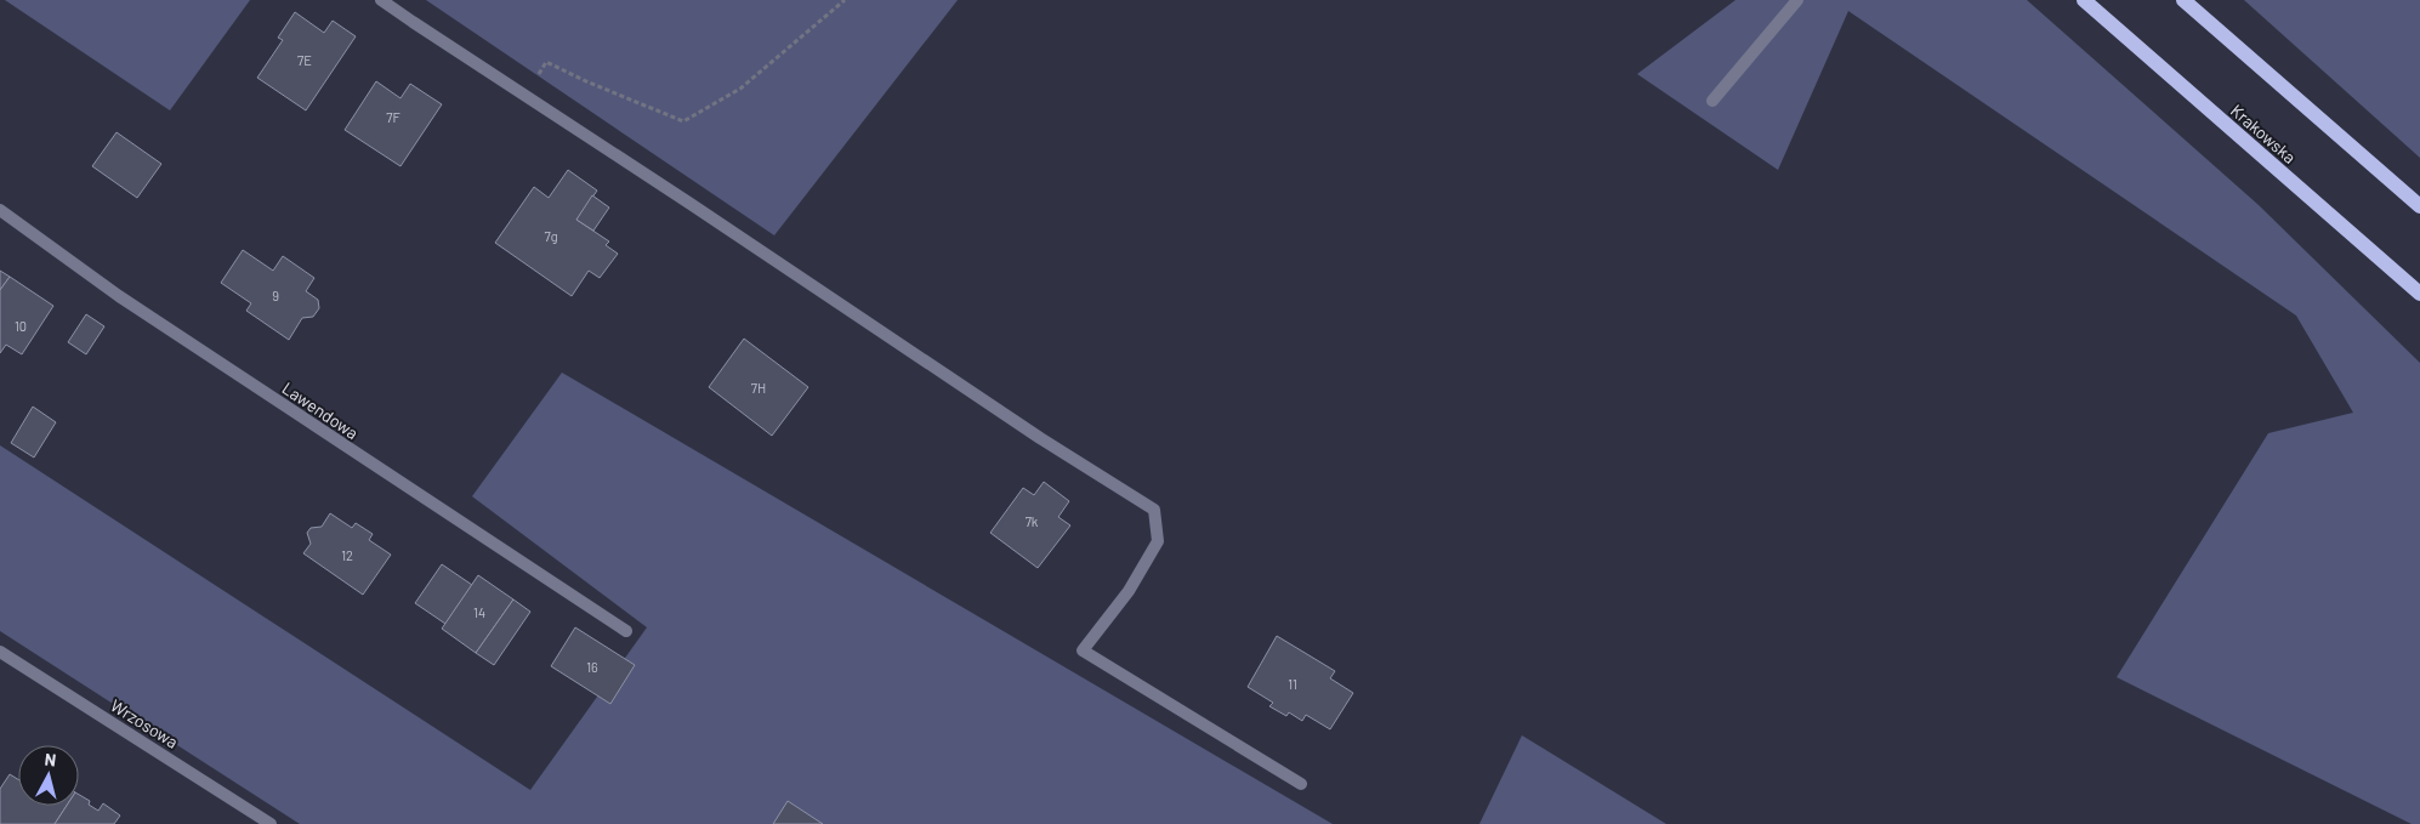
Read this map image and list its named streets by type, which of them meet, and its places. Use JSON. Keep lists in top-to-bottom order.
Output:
{
  "streets": {
    "main road": ["Krakowska"],
    "street": ["Lawendowa", "Wrzosowa"]
  },
  "house_numbers": [
    "7E",
    "7F",
    "7g",
    "9",
    "10",
    "7H",
    "7k",
    "12",
    "14",
    "16",
    "11"
  ],
  "north": "top"
}
